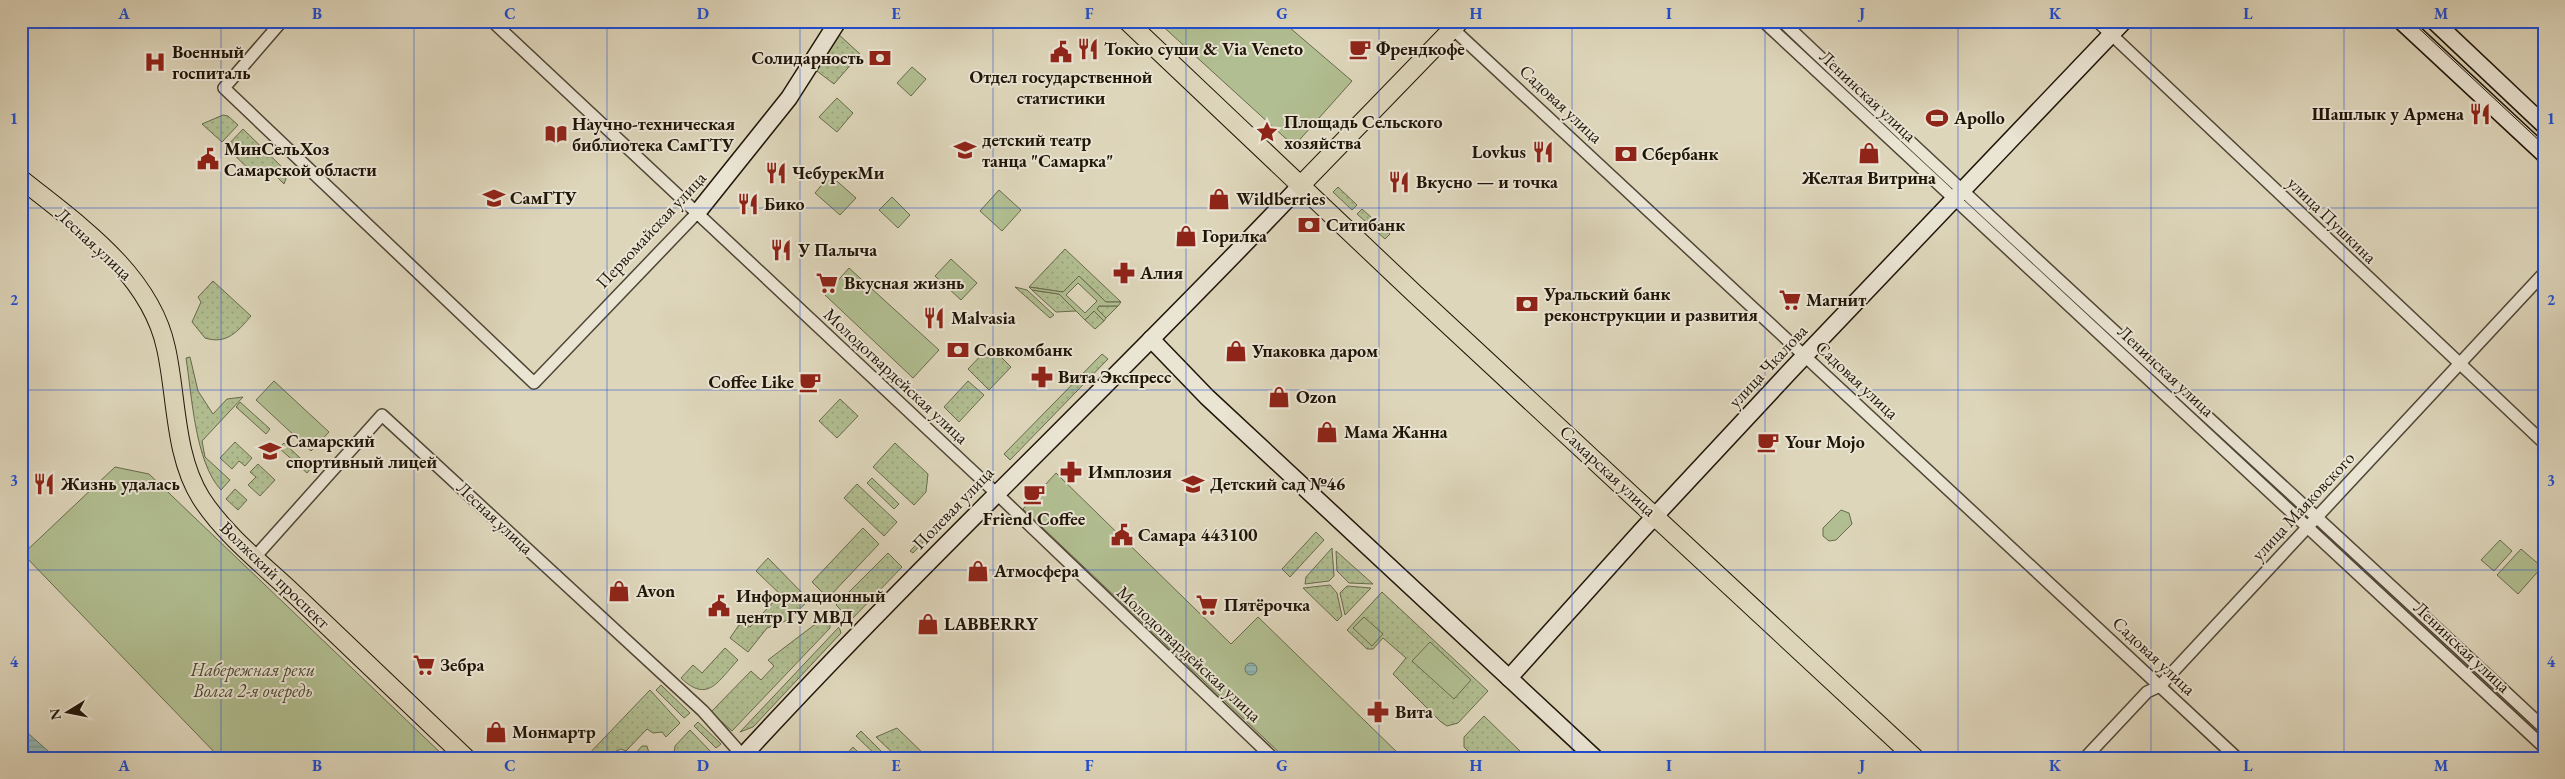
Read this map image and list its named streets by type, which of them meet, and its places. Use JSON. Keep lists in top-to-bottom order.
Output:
{
  "streets": {
    "main road": ["Лесная улица", "Самарская улица", "Волжский проспект"],
    "street": [
      "Ленинская улица",
      "Садовая улица",
      "улица Пушкина",
      "Первомайская улица",
      "улица Чкалова",
      "Молодогвардейская улица",
      "улица Маяковского",
      "Полевая улица"
    ]
  },
  "crossings": [
    ["Ленинская улица", "улица Чкалова"],
    ["Ленинская улица", "улица Маяковского"],
    ["Садовая улица", "улица Чкалова"],
    ["Садовая улица", "улица Маяковского"],
    ["улица Пушкина", "улица Чкалова"],
    ["улица Пушкина", "улица Маяковского"],
    ["Первомайская улица", "Молодогвардейская улица"],
    ["Лесная улица", "Полевая улица"],
    ["Лесная улица", "Волжский проспект"],
    ["улица Чкалова", "Самарская улица"],
    ["Молодогвардейская улица", "Полевая улица"],
    ["Самарская улица", "Полевая улица"]
  ],
  "parks": ["Набережная реки Волга 2-я очередь"],
  "places": {
    "restaurant": [
      "Токио суши & Via Veneto",
      "Шашлык у Армена",
      "Lovkus",
      "ЧебурекМи",
      "Вкусно — и точка",
      "Бико",
      "У Палыча",
      "Malvasia",
      "Жизнь удалась"
    ],
    "cafe": [
      "Френдкофе",
      "Coffee Like",
      "Your Mojo",
      "Friend Coffee"
    ],
    "public building": [
      "Отдел государственной статистики",
      "МинСельХоз Самарской области",
      "Самара 443100",
      "Информационный центр ГУ МВД"
    ],
    "bank": [
      "Солидарность",
      "Сбербанк",
      "Ситибанк",
      "Уральский банк реконструкции и развития",
      "Совкомбанк"
    ],
    "hospital": ["Военный госпиталь"],
    "sports": ["Apollo"],
    "place": ["Площадь Сельского хозяйства"],
    "library": ["Научно-техническая библиотека СамГТУ"],
    "school or university": [
      "детский театр танца \"Самарка\"",
      "СамГТУ",
      "Самарский спортивный лицей",
      "Детский сад №46"
    ],
    "shop": [
      "Желтая Витрина",
      "Wildberries",
      "Горилка",
      "Упаковка даром",
      "Ozon",
      "Мама Жанна",
      "Атмосфера",
      "Avon",
      "LABBERRY",
      "Монмартр"
    ],
    "pharmacy": [
      "Алия",
      "Вита Экспресс",
      "Имплозия",
      "Вита"
    ],
    "supermarket": [
      "Вкусная жизнь",
      "Магнит",
      "Пятёрочка",
      "Зебра"
    ]
  },
  "north": "left",
  "grid": {
    "columns": [
      "A",
      "B",
      "C",
      "D",
      "E",
      "F",
      "G",
      "H",
      "I",
      "J",
      "K",
      "L",
      "M"
    ],
    "rows": [
      "1",
      "2",
      "3",
      "4"
    ]
  }
}
